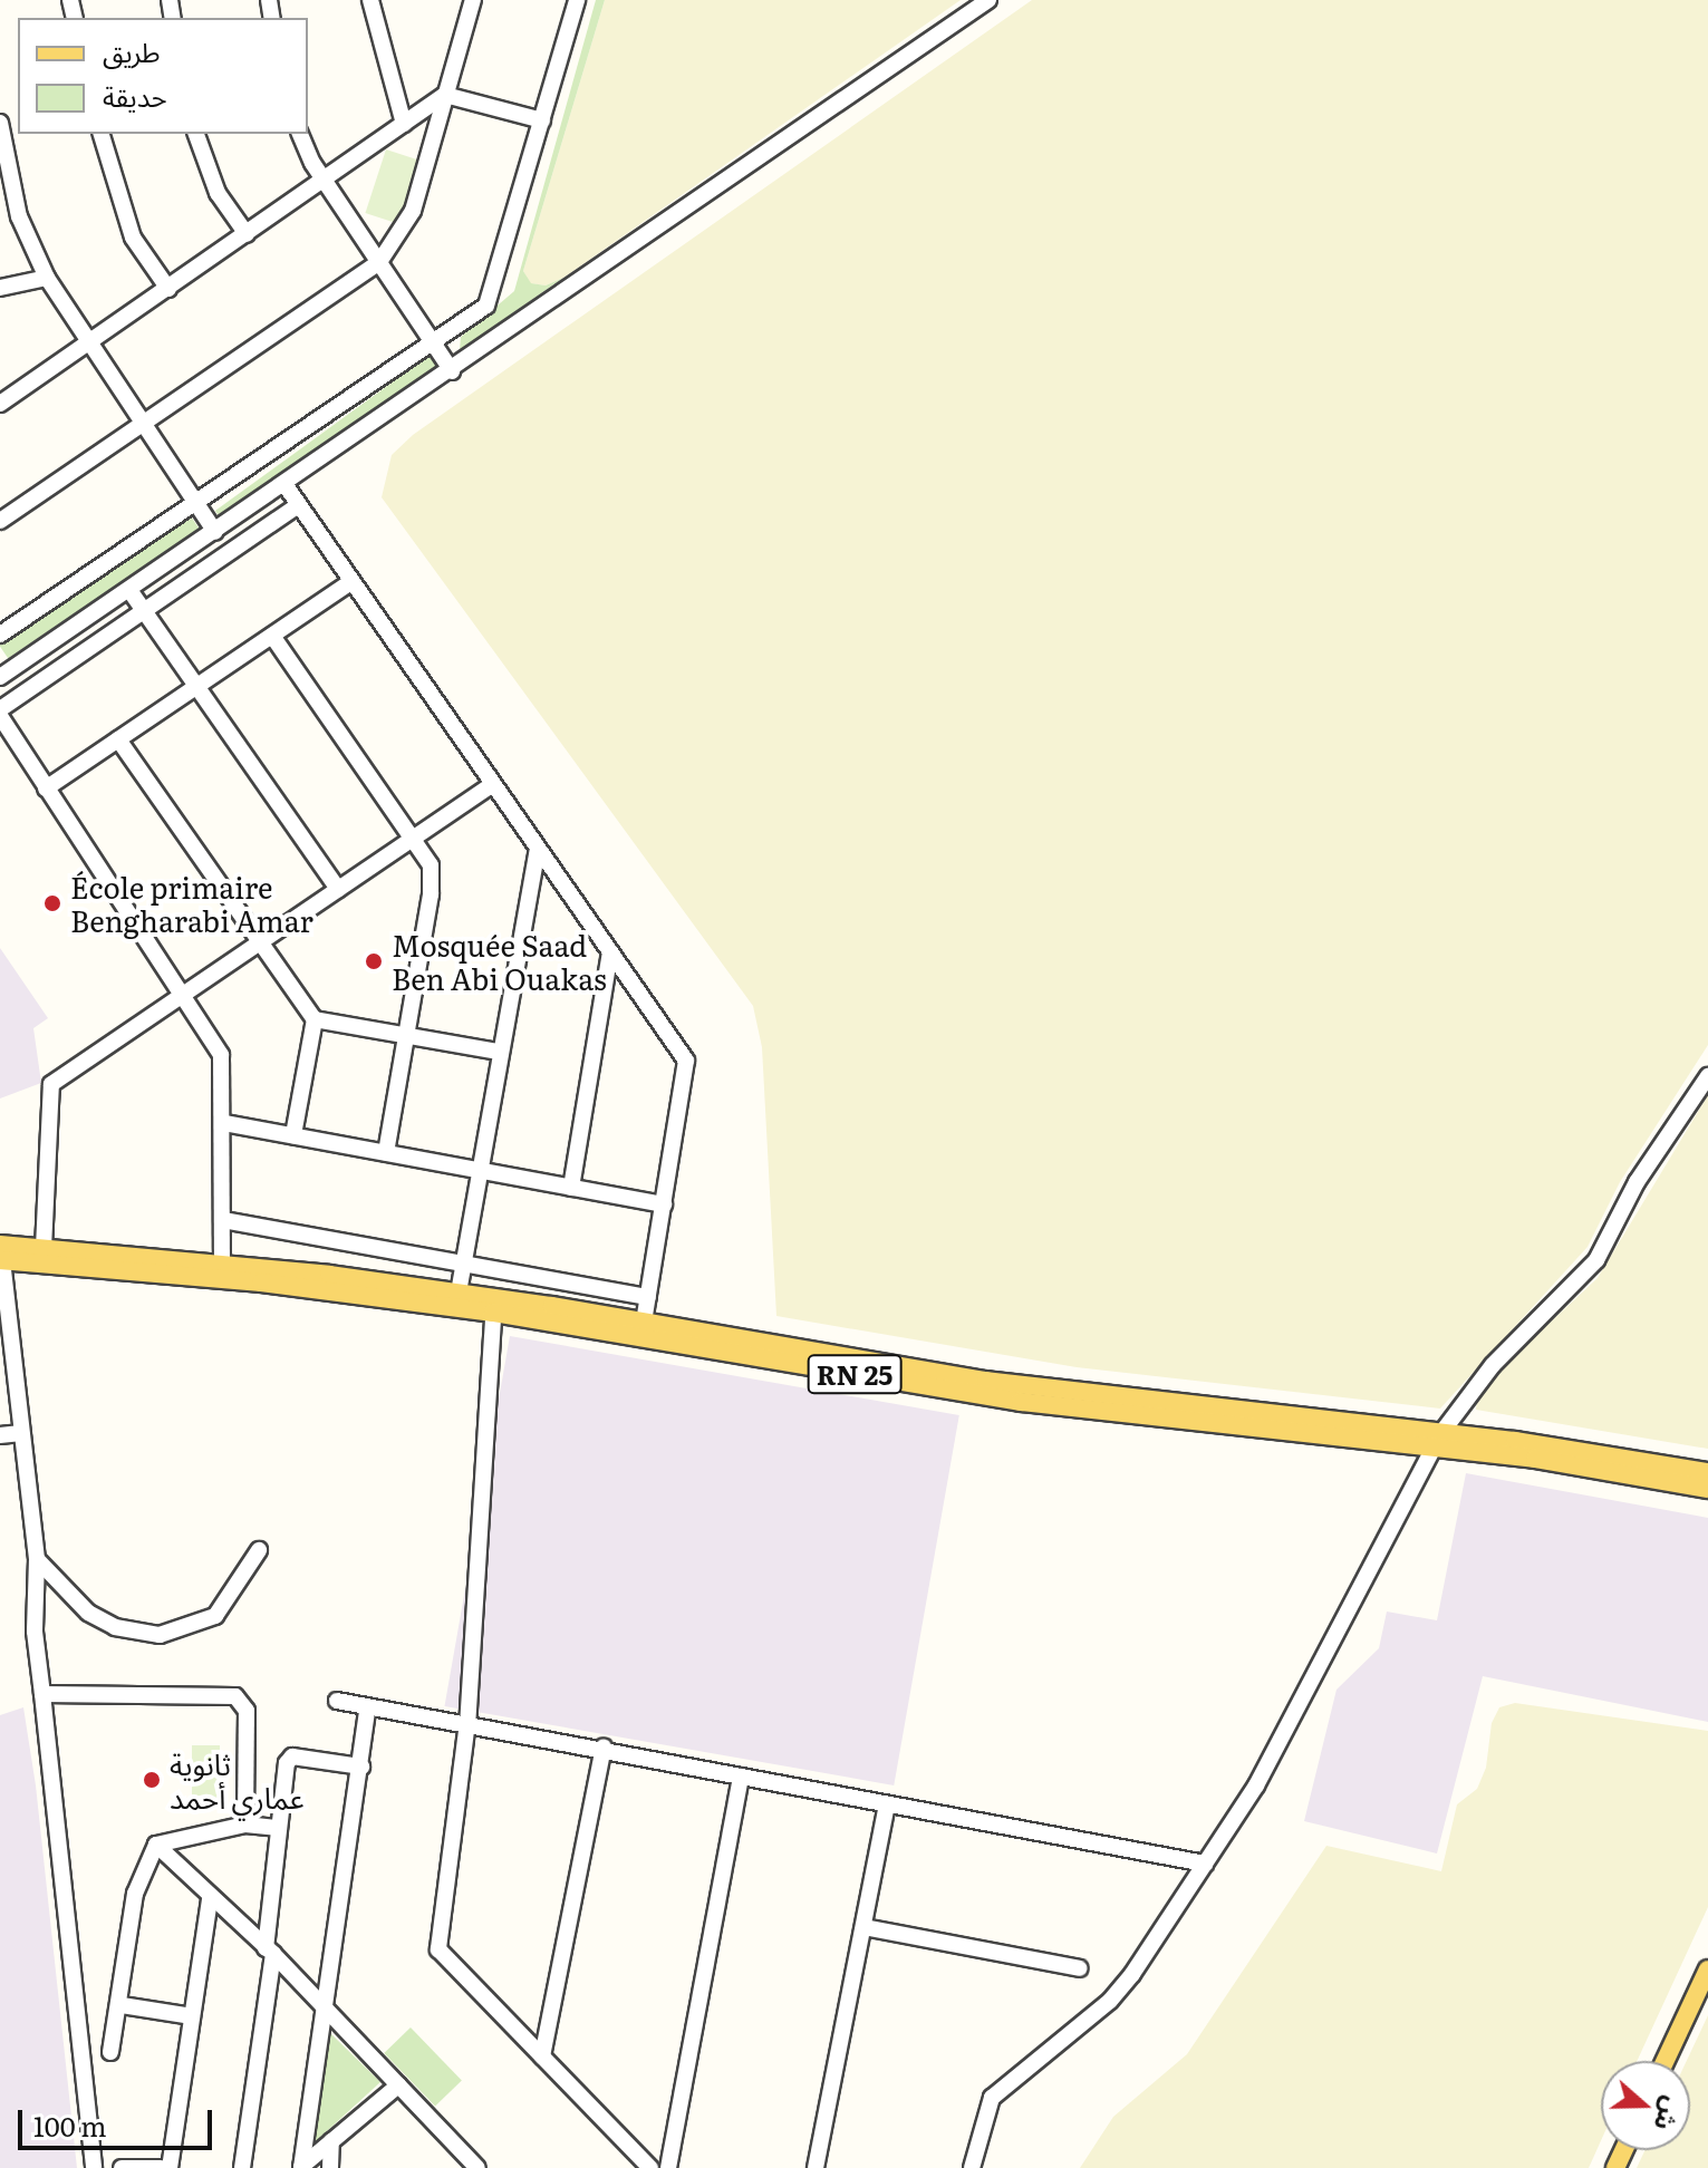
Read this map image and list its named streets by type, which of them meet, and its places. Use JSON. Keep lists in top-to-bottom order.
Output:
{
  "streets": {
    "main road": ["RN 25"]
  },
  "places": ["École primaire Bengharabi Amar", "Mosquée Saad Ben Abi Ouakas", "ثانوية عماري أحمد"],
  "legend": ["طريق", "حديقة"],
  "scale_bar": "100 m",
  "north": "right"
}
